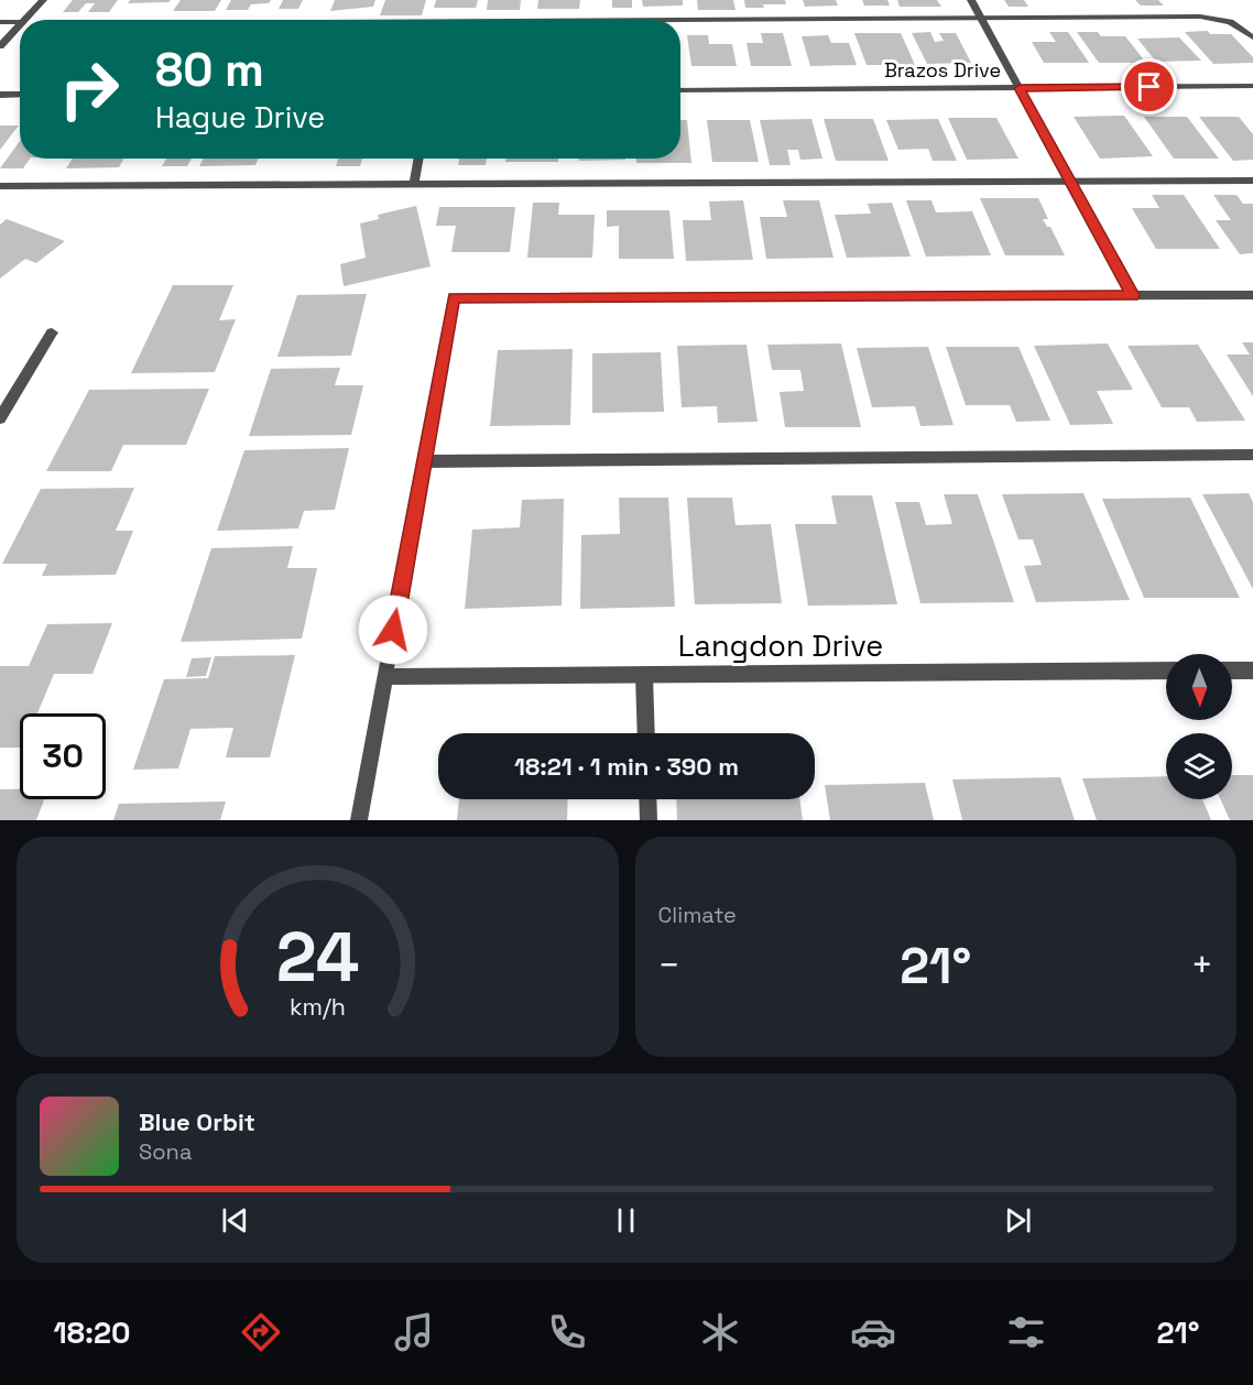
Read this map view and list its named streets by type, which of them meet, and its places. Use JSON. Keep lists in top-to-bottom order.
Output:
{
  "streets": {
    "street": ["Brazos Drive", "Langdon Drive"]
  },
  "north": "bottom",
  "page": {
    "turn": ["80 m", "Hague Drive"],
    "limit": "30",
    "trip": "18:21 · 1 min · 390 m",
    "tile": "Climate",
    "heat": ["−", "21°", "+"],
    "song": ["Blue Orbit", "Sona"],
    "tabs": ["18:20", "21°"],
    "gauge": ["24", "km/h"]
  }
}
